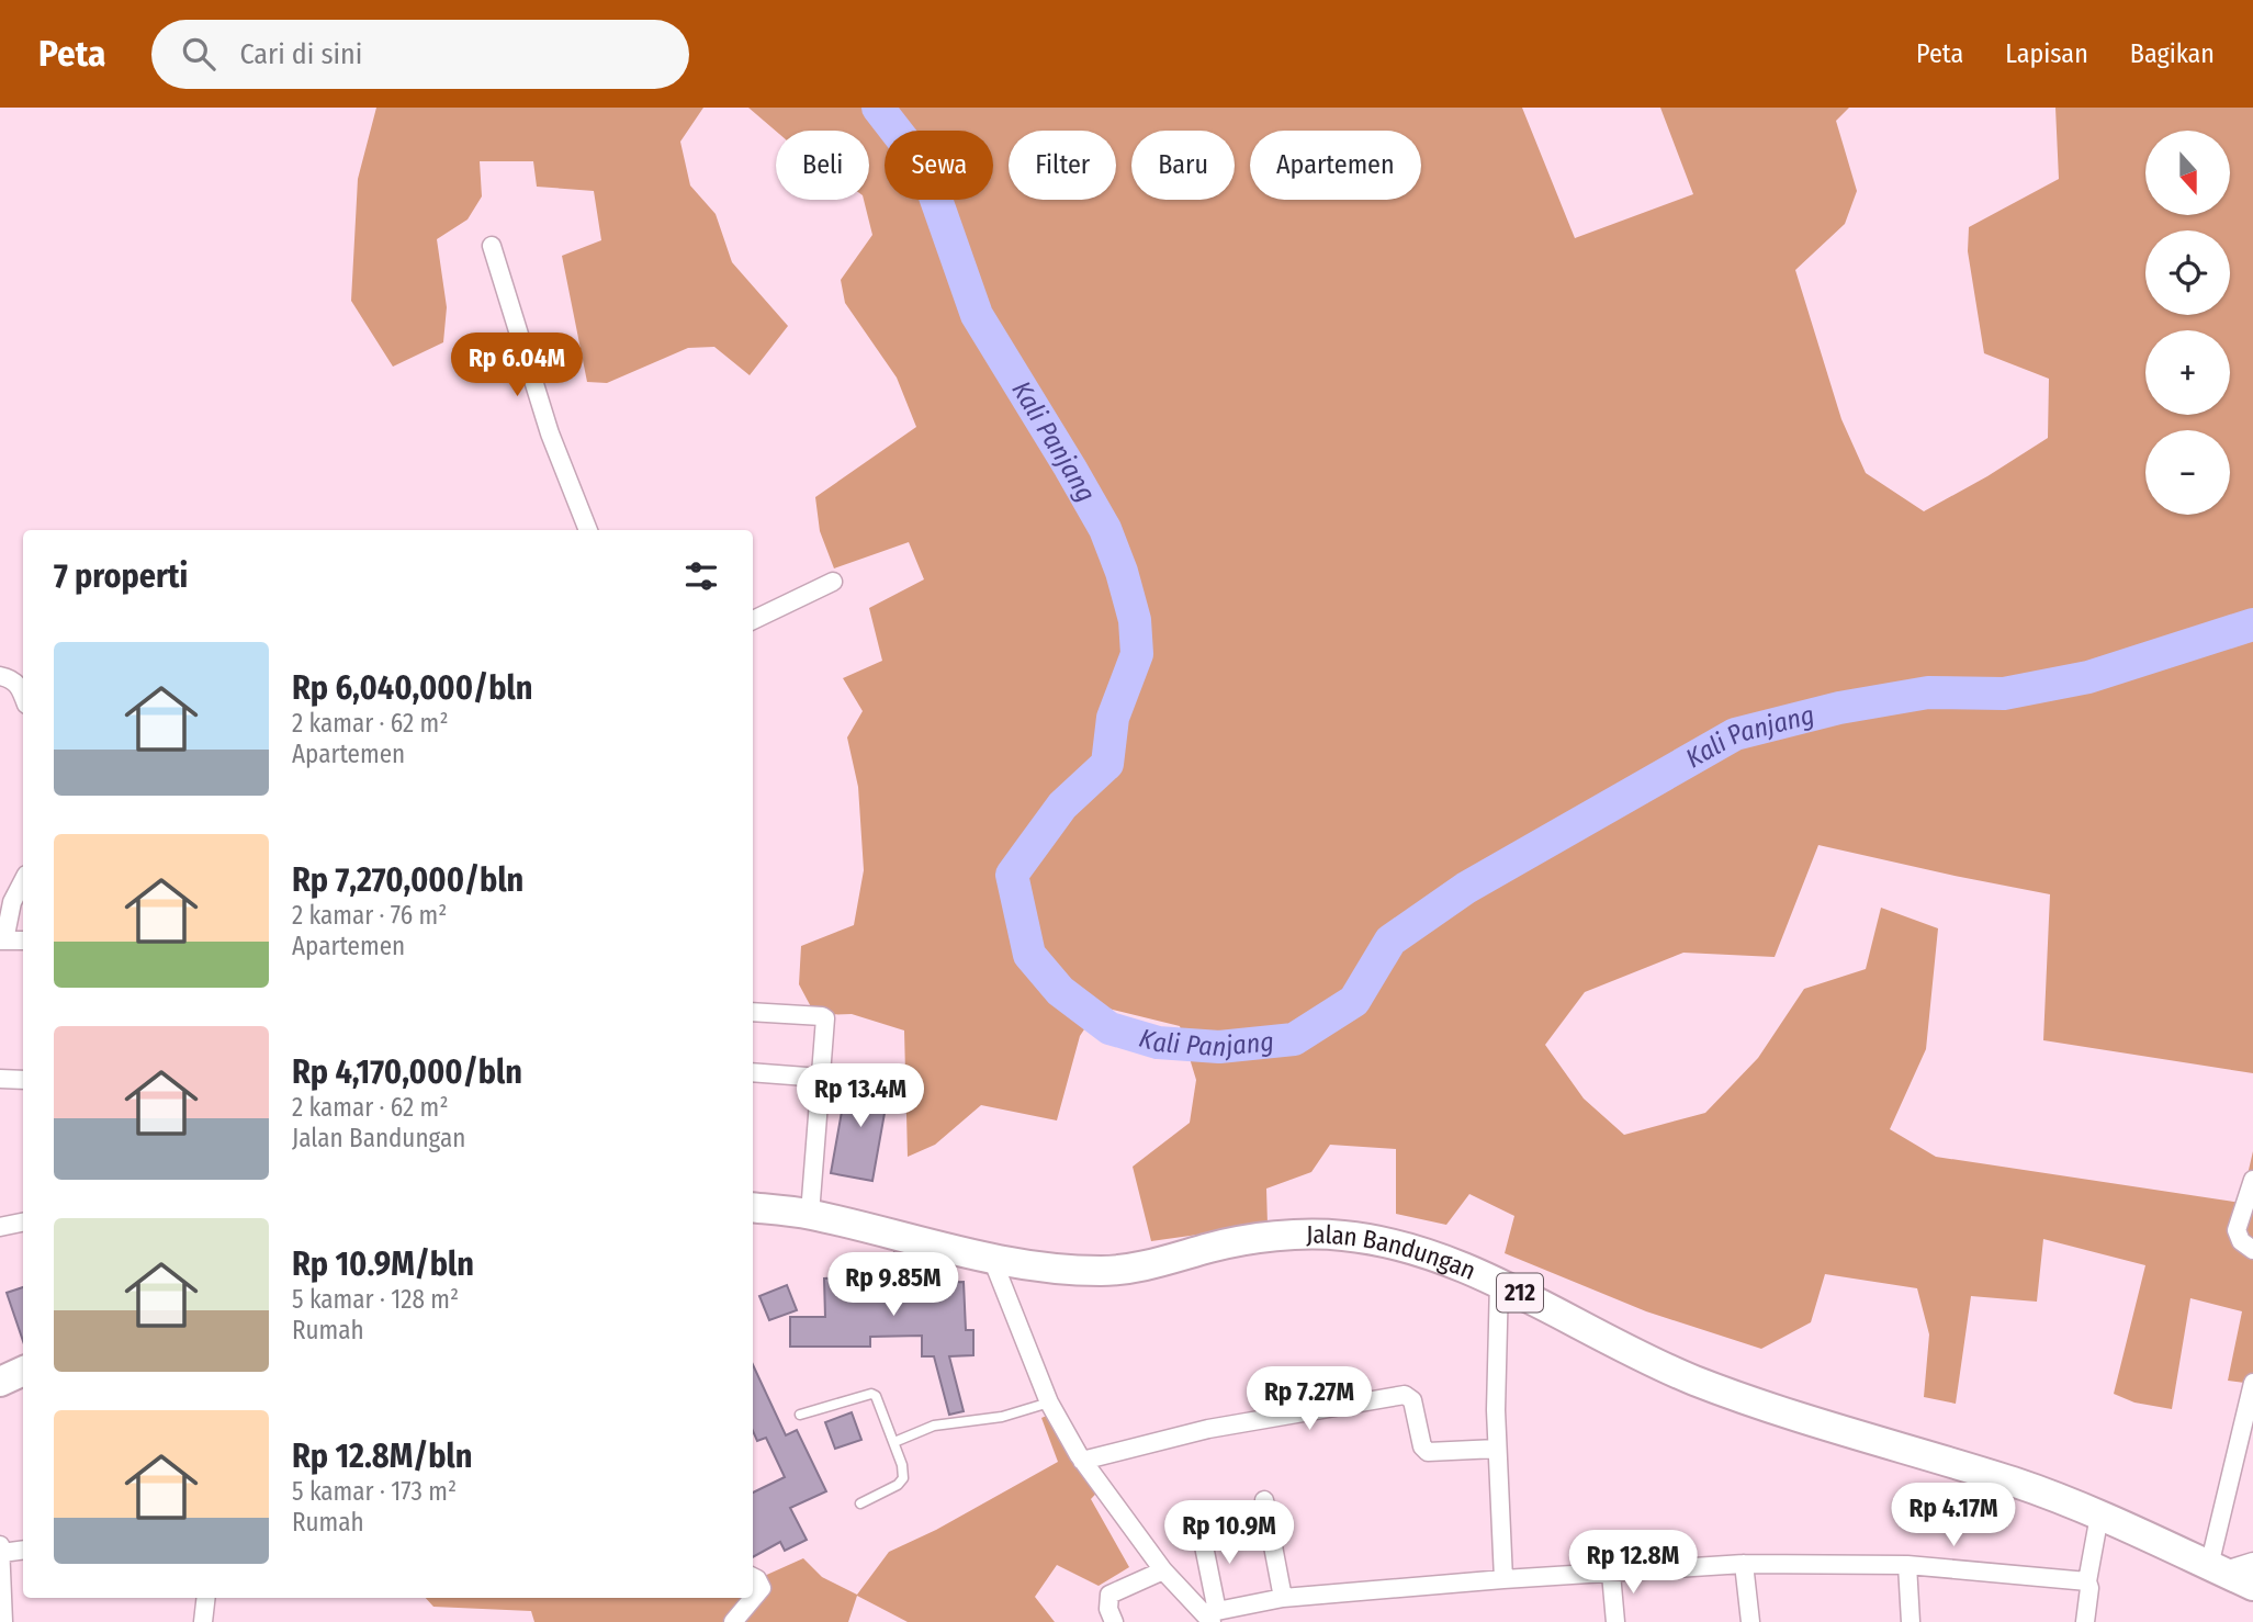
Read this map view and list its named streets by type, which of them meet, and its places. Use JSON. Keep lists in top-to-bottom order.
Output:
{
  "streets": {
    "main road": ["Jalan Bandungan", "212"]
  },
  "water": ["Kali Panjang"],
  "north": "bottom",
  "page": {
    "header": "Peta",
    "search": "Cari di sini",
    "nav": ["Peta", "Lapisan", "Bagikan"],
    "map_buttons": ["+", "−"],
    "chip": [
      "Beli",
      "Sewa",
      "Filter",
      "Baru",
      "Apartemen"
    ],
    "price": [
      "Rp 6.04M",
      "Rp 13.4M",
      "Rp 9.85M",
      "Rp 7.27M",
      "Rp 4.17M",
      "Rp 10.9M",
      "Rp 12.8M"
    ],
    "heading": "7 properti",
    "list": [
      {
        "name": "Rp 6,040,000/bln",
        "note": "2 kamar · 62 m² · Apartemen"
      },
      {
        "name": "Rp 7,270,000/bln",
        "note": "2 kamar · 76 m² · Apartemen"
      },
      {
        "name": "Rp 4,170,000/bln",
        "note": "2 kamar · 62 m² · Jalan Bandungan"
      },
      {
        "name": "Rp 10.9M/bln",
        "note": "5 kamar · 128 m² · Rumah"
      },
      {
        "name": "Rp 12.8M/bln",
        "note": "5 kamar · 173 m² · Rumah"
      }
    ]
  }
}
